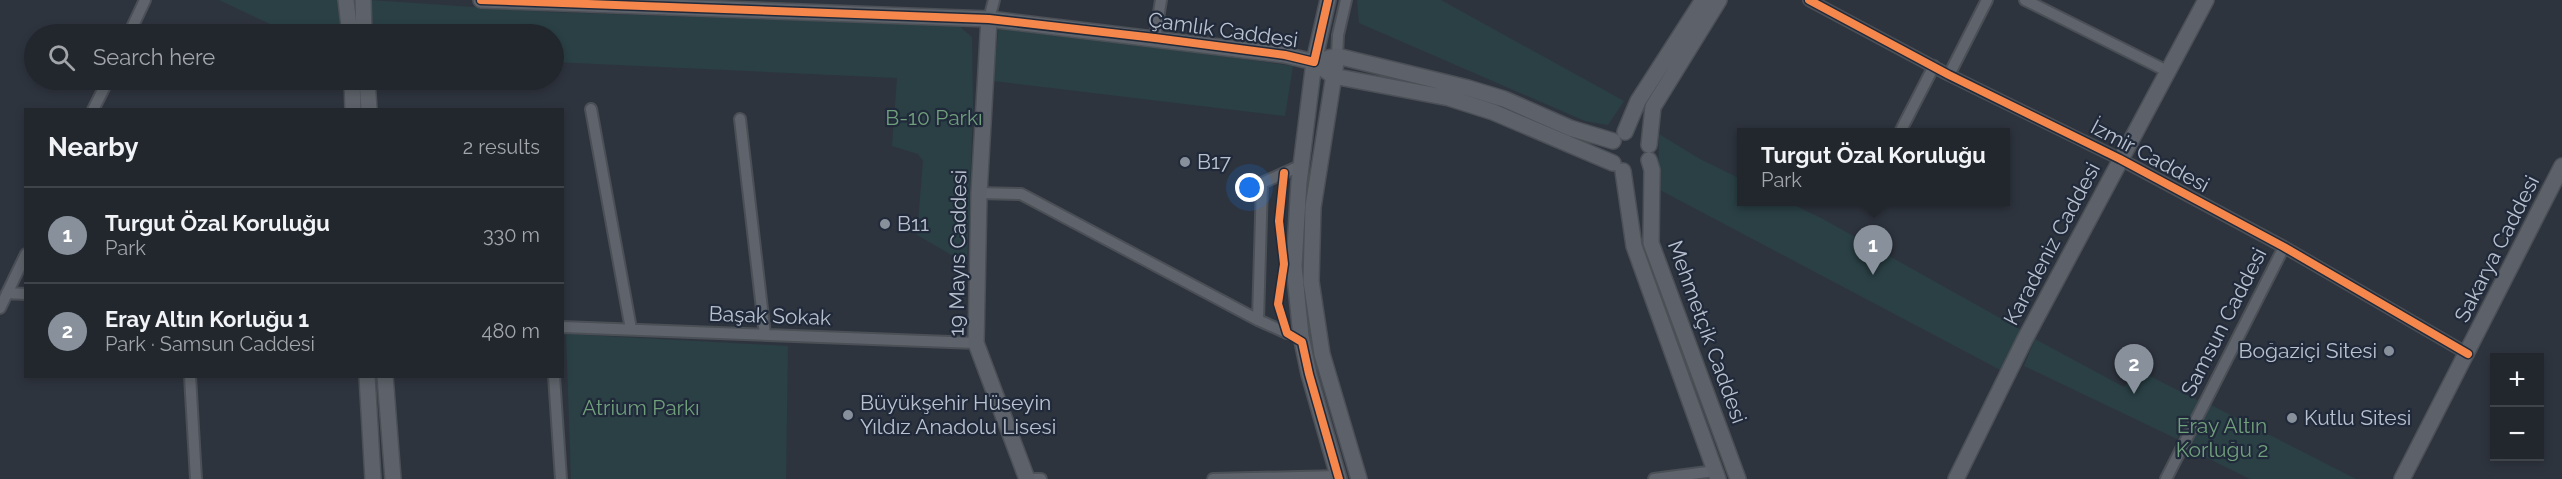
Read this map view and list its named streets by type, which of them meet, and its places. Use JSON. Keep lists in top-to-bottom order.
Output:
{
  "streets": {
    "main road": [
      "Çamlık Caddesi",
      "Karadeniz Caddesi",
      "Sakarya Caddesi",
      "19 Mayıs Caddesi",
      "Mehmetçik Caddesi"
    ],
    "street": ["İzmir Caddesi", "Başak Sokak", "Samsun Caddesi"]
  },
  "crossings": [
    ["Çamlık Caddesi", "19 Mayıs Caddesi"],
    ["İzmir Caddesi", "Karadeniz Caddesi"],
    ["İzmir Caddesi", "Sakarya Caddesi"],
    ["İzmir Caddesi", "Samsun Caddesi"],
    ["19 Mayıs Caddesi", "Başak Sokak"]
  ],
  "parks": ["B-10 Parkı", "Atrium Parkı", "Eray Altın Korluğu 2"],
  "places": [
    "B17",
    "B11",
    "Boğaziçi Sitesi",
    "Büyükşehir Hüseyin Yıldız Anadolu Lisesi",
    "Kutlu Sitesi"
  ],
  "page": {
    "search": "Search here",
    "heading": ["Nearby", "2 results"],
    "popup": ["Turgut Özal Koruluğu", "Park"],
    "list": [
      {
        "mark": "1",
        "name": "Turgut Özal Koruluğu",
        "note": "Park",
        "value": "330 m"
      },
      {
        "mark": "2",
        "name": "Eray Altın Korluğu 1",
        "note": "Park · Samsun Caddesi",
        "value": "480 m"
      }
    ],
    "pins": ["1", "2"],
    "map_buttons": ["+", "−"]
  }
}
